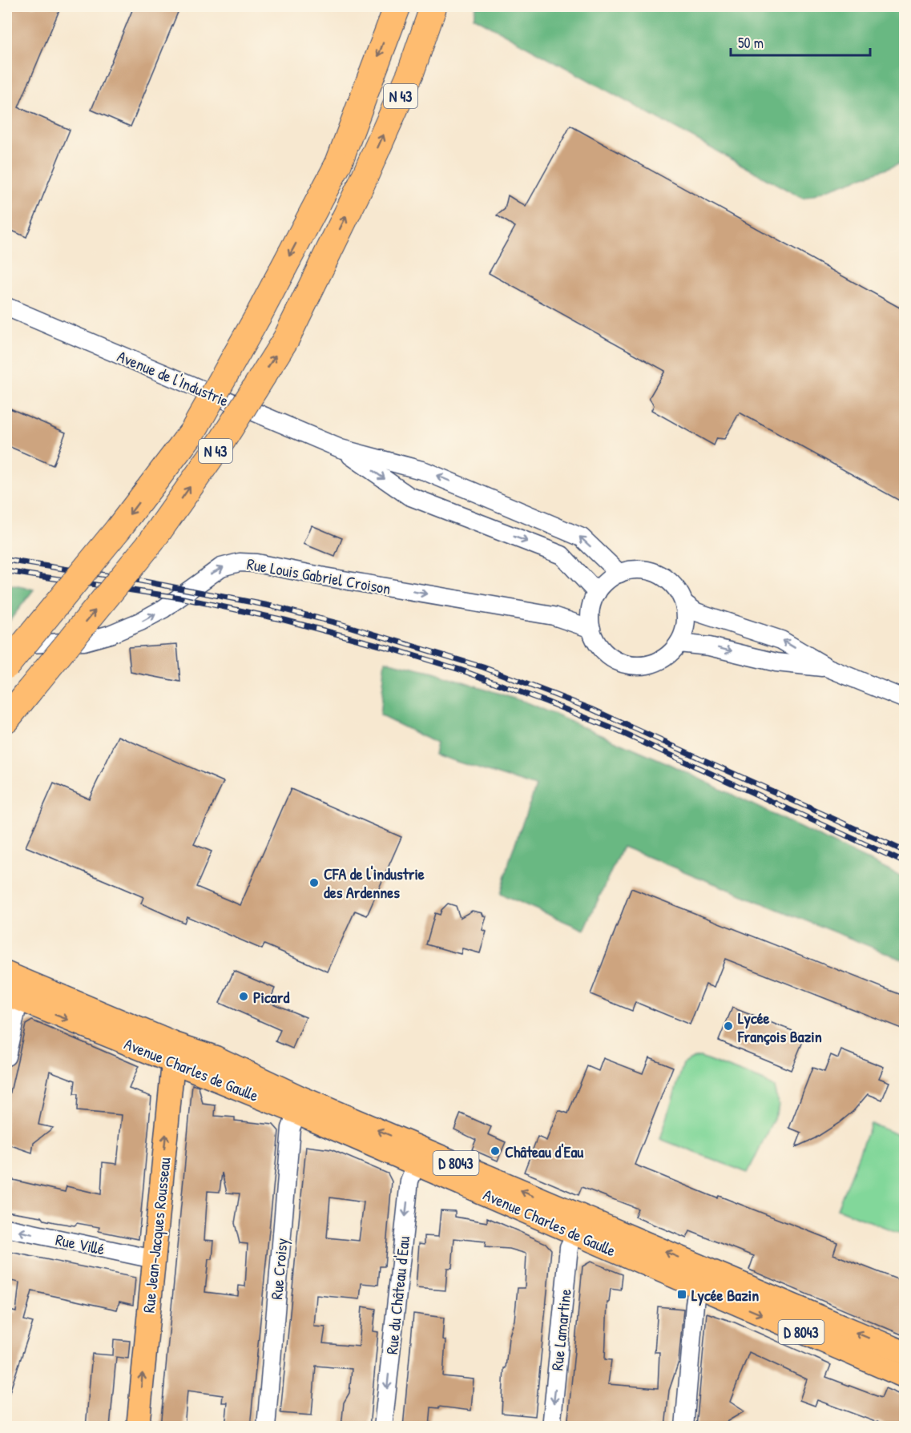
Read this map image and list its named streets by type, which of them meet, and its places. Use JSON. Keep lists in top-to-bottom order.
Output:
{
  "streets": {
    "highway": ["N 43"],
    "main road": ["Avenue Charles de Gaulle", "D 8043", "Rue Jean-Jacques Rousseau"],
    "street": [
      "Avenue de l'Industrie",
      "Rue Louis Gabriel Croison",
      "Rue Villé",
      "Rue Croisy",
      "Rue du Château d'Eau",
      "Rue Lamartine"
    ]
  },
  "crossings": [
    ["Avenue de l'Industrie", "Rue Louis Gabriel Croison"],
    ["Avenue Charles de Gaulle", "Rue Jean-Jacques Rousseau"],
    ["Avenue Charles de Gaulle", "Rue Croisy"],
    ["Avenue Charles de Gaulle", "Rue du Château d'Eau"],
    ["Avenue Charles de Gaulle", "Rue Lamartine"],
    ["Rue Jean-Jacques Rousseau", "Rue Villé"]
  ],
  "one_way": [
    "Rue Louis Gabriel Croison",
    "Rue Jean-Jacques Rousseau",
    "Rue Villé",
    "Rue du Château d'Eau"
  ],
  "places": {
    "other": [
      "CFA de l'industrie des Ardennes",
      "Picard",
      "Lycée François Bazin",
      "Château d'Eau"
    ],
    "transit": ["Lycée Bazin"]
  },
  "scale_bar": "50 m"
}
